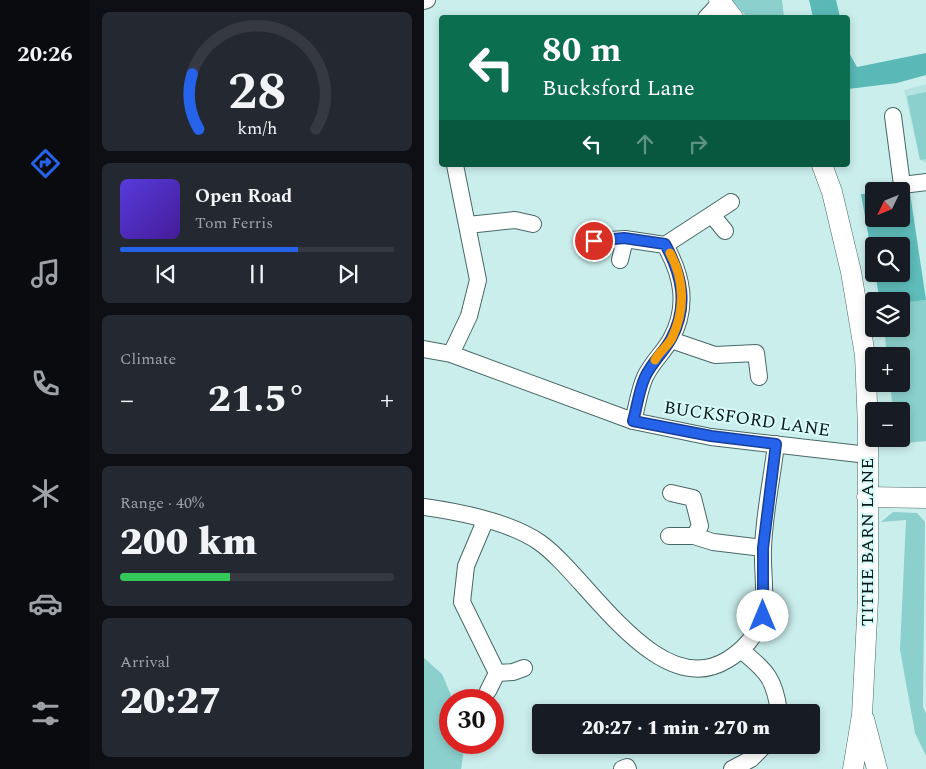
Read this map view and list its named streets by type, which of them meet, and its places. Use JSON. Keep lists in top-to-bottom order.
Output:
{
  "streets": {
    "street": ["BUCKSFORD LANE", "TITHE BARN LANE"]
  },
  "crossings": [
    ["BUCKSFORD LANE", "TITHE BARN LANE"]
  ],
  "north": "bottom left",
  "page": {
    "tabs": "20:26",
    "turn": ["80 m", "Bucksford Lane"],
    "song": ["Open Road", "Tom Ferris"],
    "map_buttons": ["+", "−"],
    "tile": [
      "Climate",
      ["Range · 40%", "200 km"],
      ["Arrival", "20:27"]
    ],
    "heat": ["−", "21.5°", "+"],
    "limit": "30",
    "trip": "20:27 · 1 min · 270 m",
    "gauge": ["28", "km/h"]
  }
}
